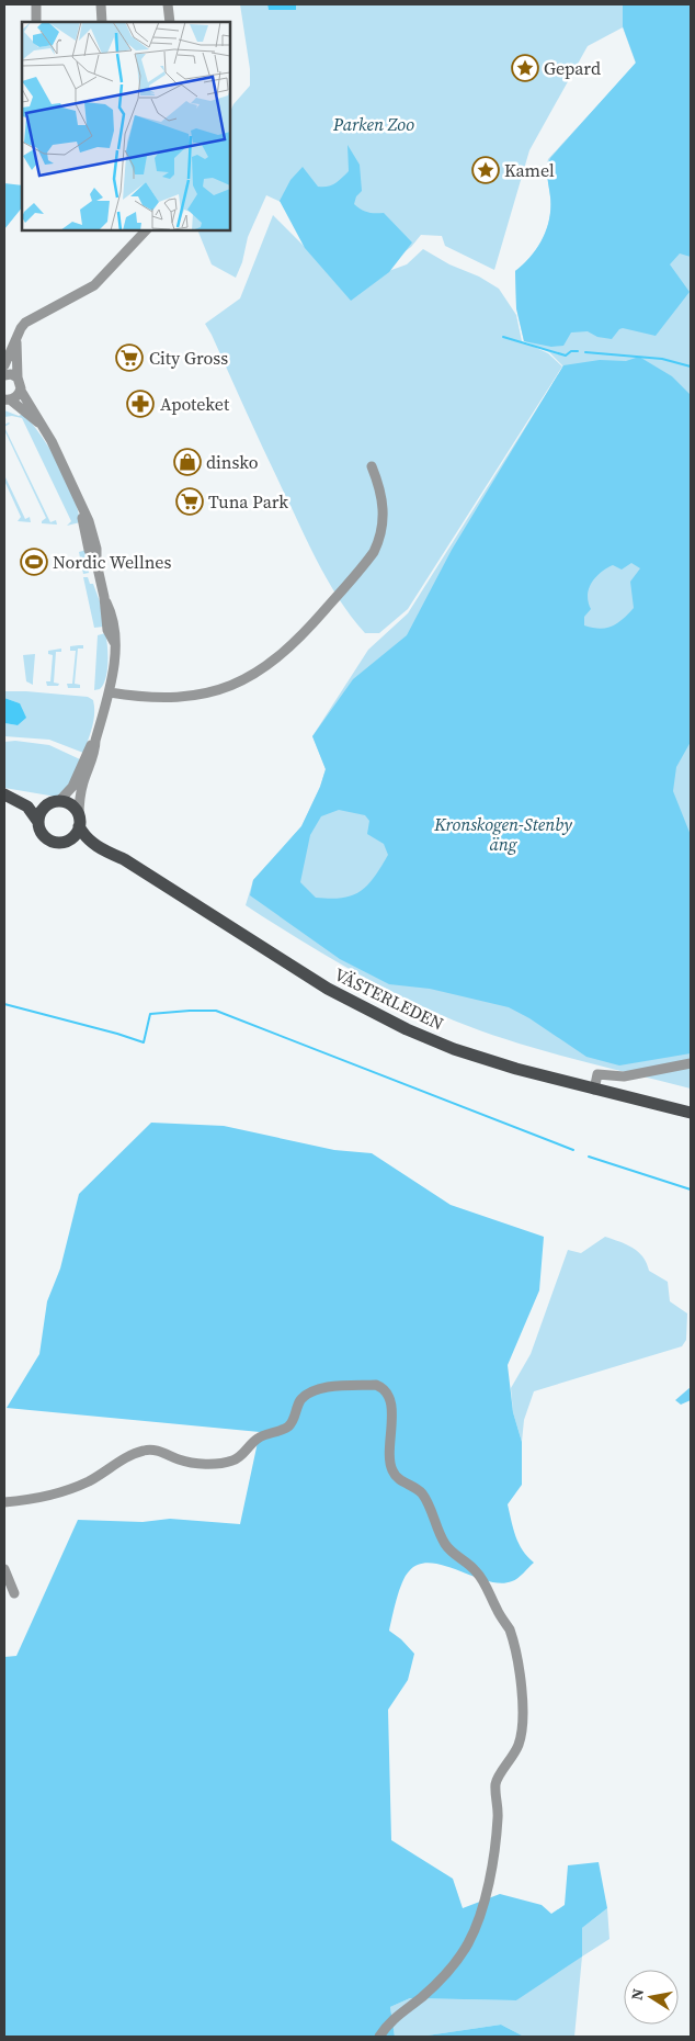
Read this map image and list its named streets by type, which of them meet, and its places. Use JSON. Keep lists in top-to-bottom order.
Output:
{
  "streets": {
    "main road": ["VÄSTERLEDEN"]
  },
  "parks": ["Parken Zoo", "Kronskogen-Stenby äng"],
  "places": {
    "place": ["Gepard", "Kamel"],
    "supermarket": ["City Gross", "Tuna Park"],
    "pharmacy": ["Apoteket"],
    "shop": ["dinsko"],
    "sports": ["Nordic Wellnes"]
  },
  "north": "left"
}
